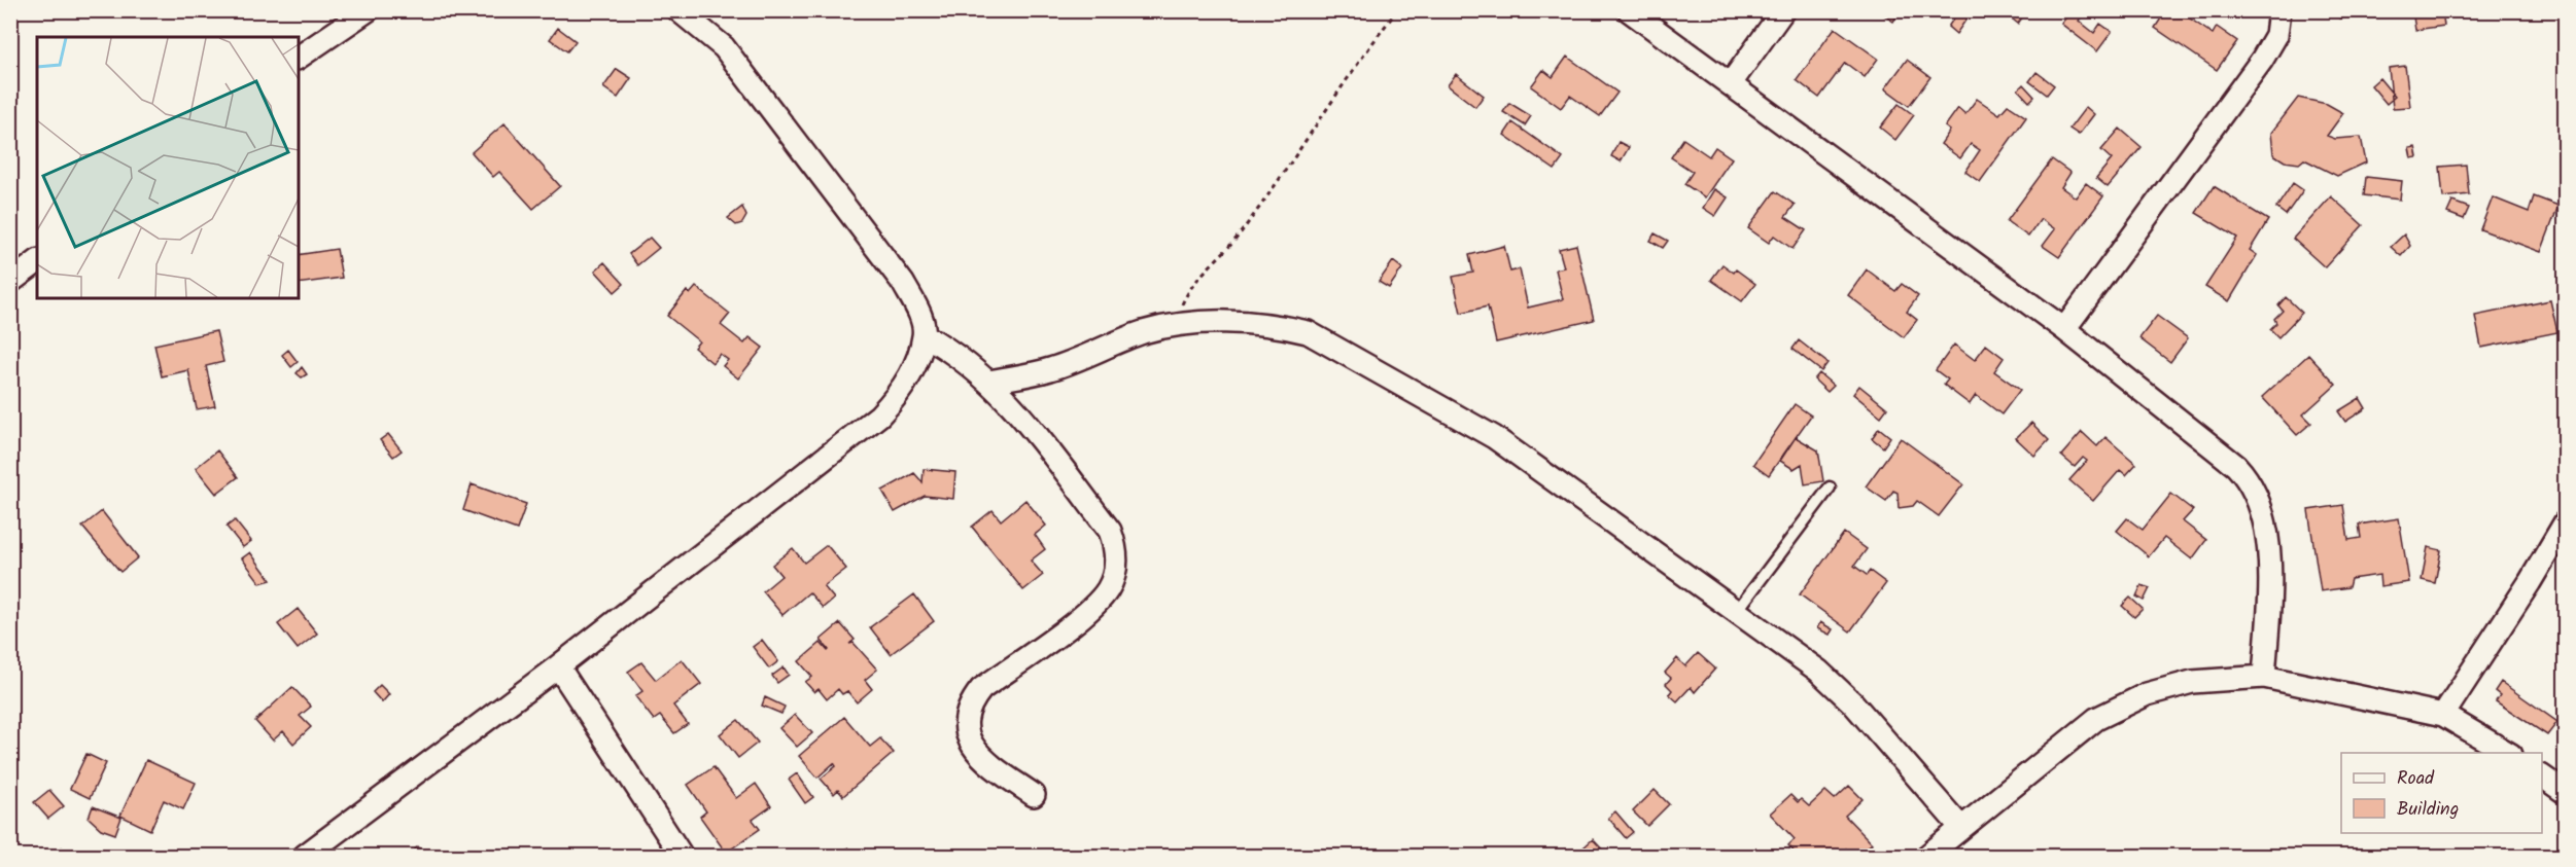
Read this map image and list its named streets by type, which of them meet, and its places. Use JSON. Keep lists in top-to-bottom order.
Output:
{
  "legend": ["Road", "Building"]
}
